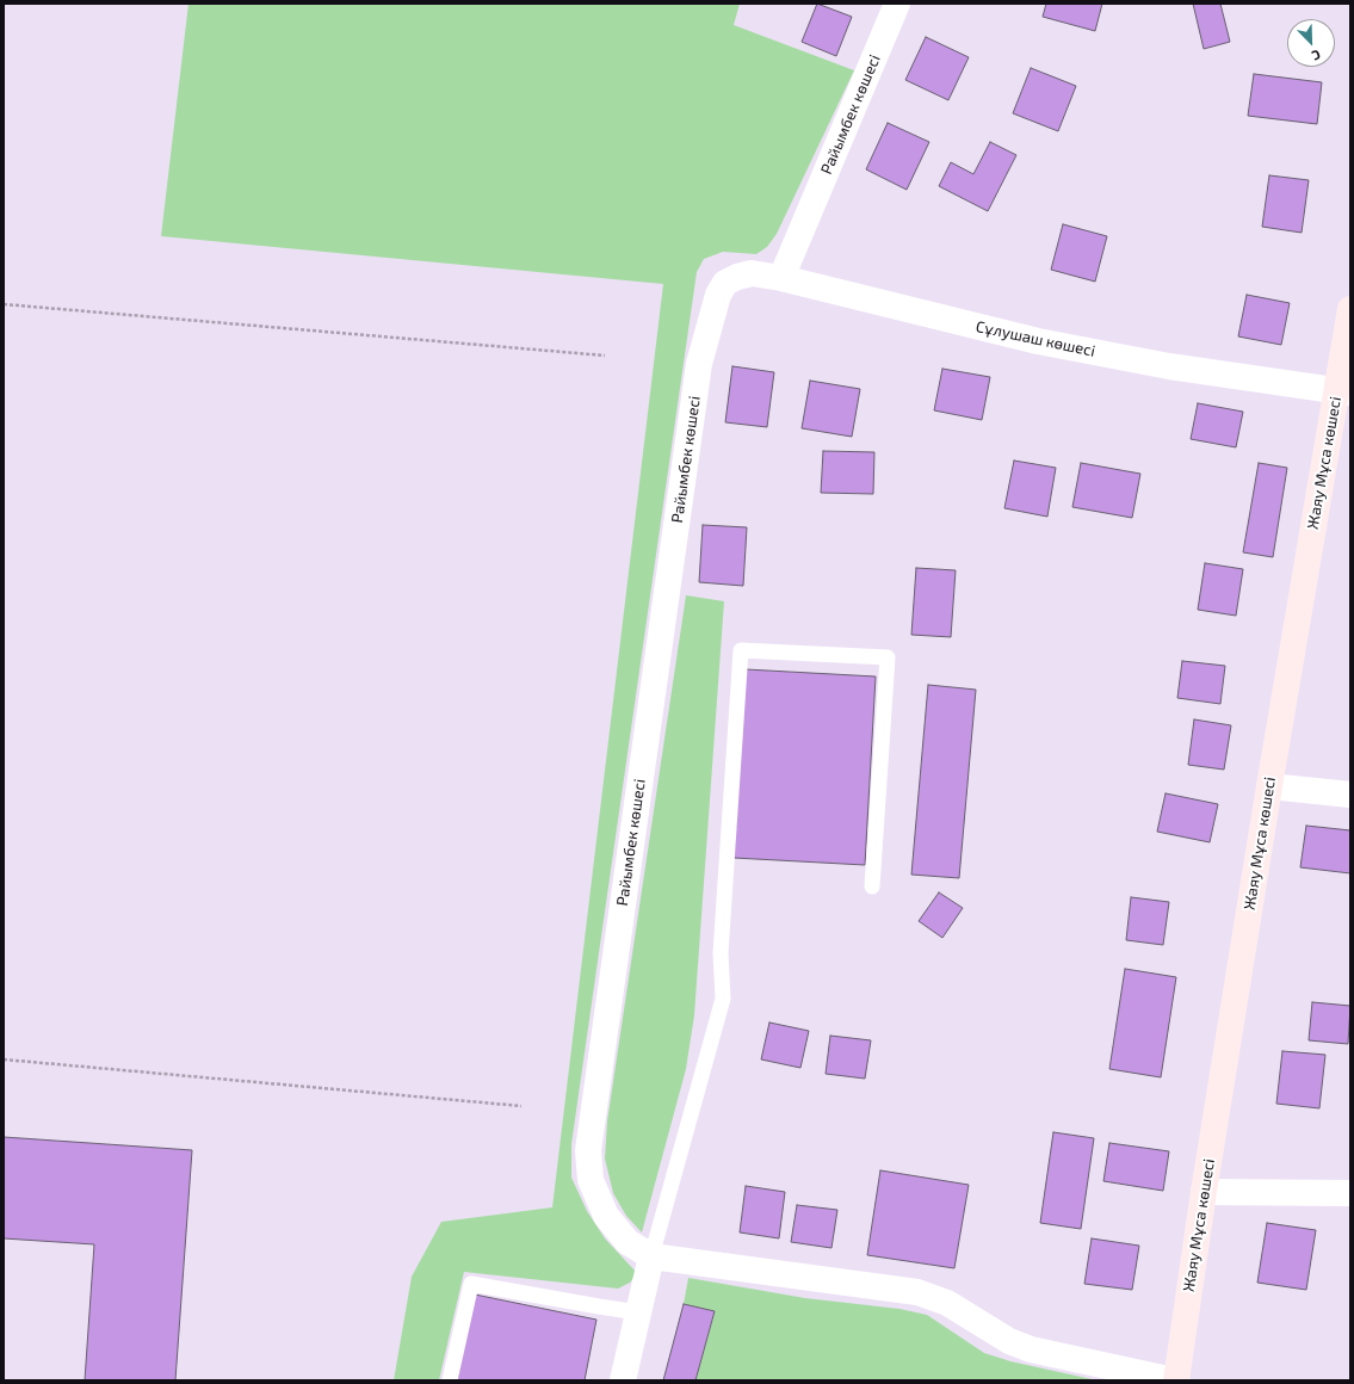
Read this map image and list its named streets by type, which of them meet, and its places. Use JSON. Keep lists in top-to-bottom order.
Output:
{
  "streets": {
    "street": ["Райымбек көшесі", "Сұлушаш көшесі", "Жаяу Мұса көшесі"]
  },
  "crossings": [
    ["Райымбек көшесі", "Сұлушаш көшесі"],
    ["Сұлушаш көшесі", "Жаяу Мұса көшесі"]
  ],
  "north": "bottom right"
}
